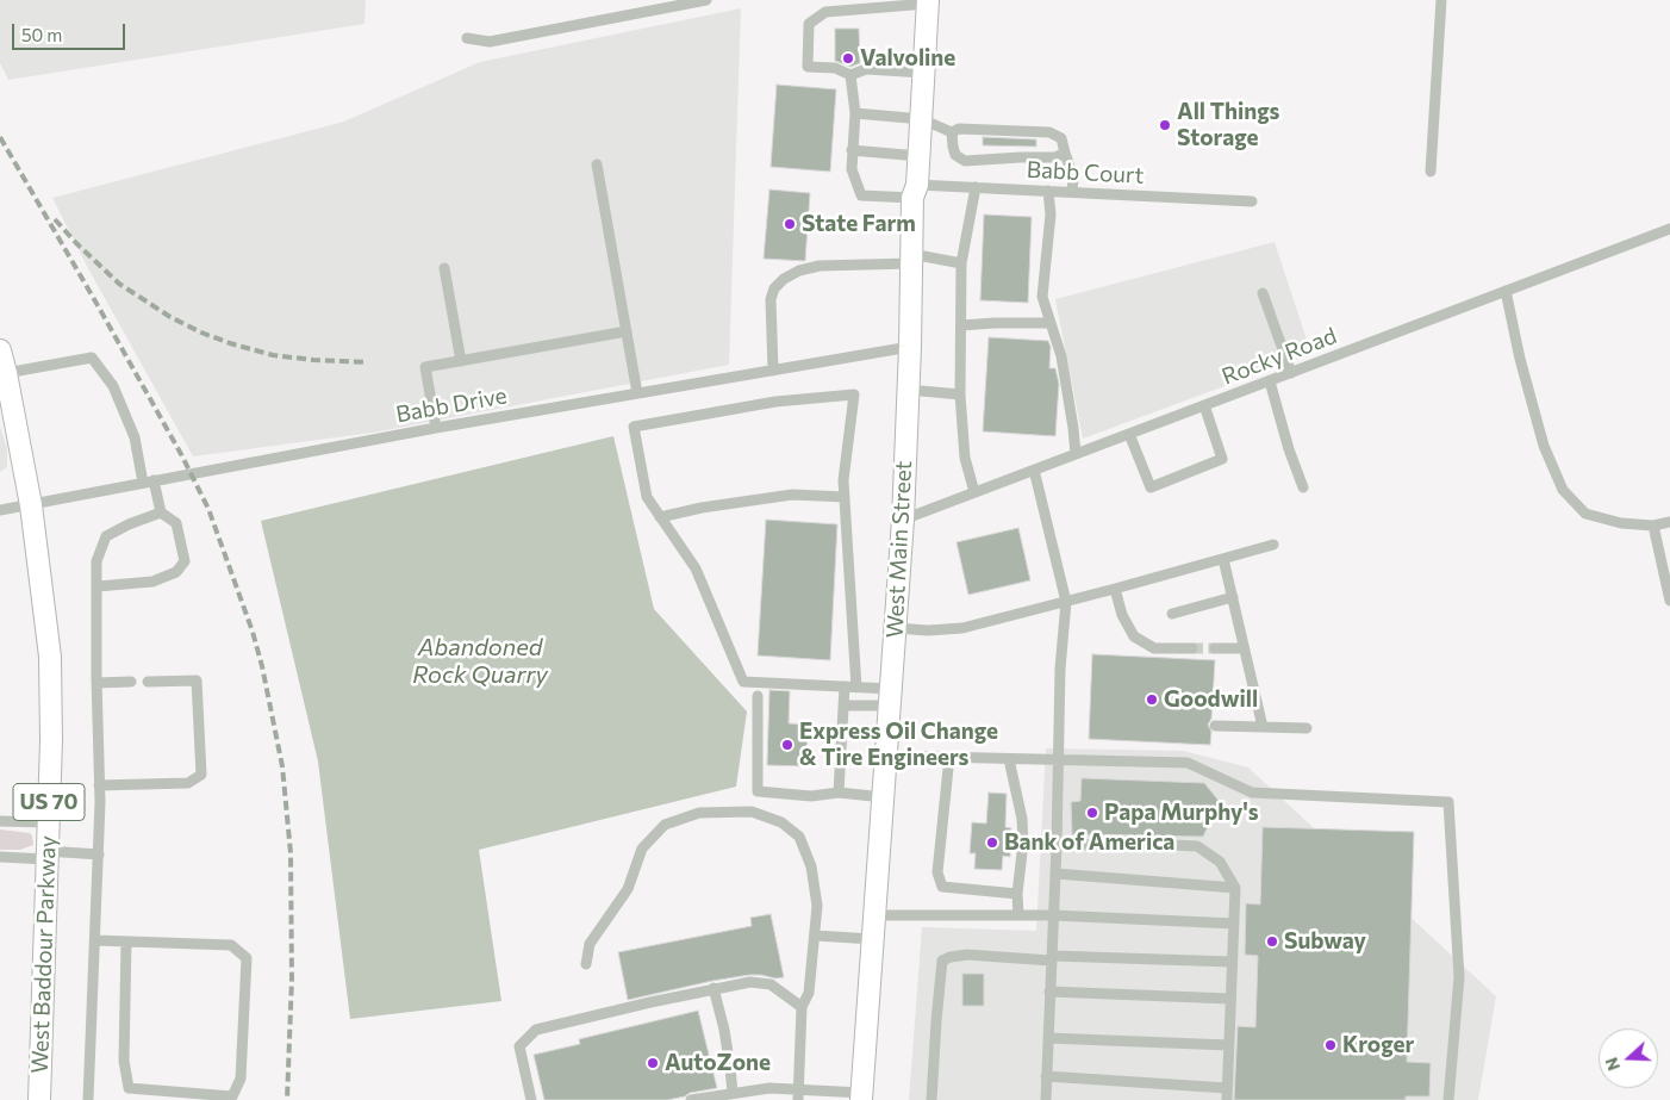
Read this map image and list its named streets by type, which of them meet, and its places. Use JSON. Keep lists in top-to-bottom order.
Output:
{
  "streets": {
    "main road": ["West Main Street", "US 70", "West Baddour Parkway"],
    "street": ["Babb Court", "Rocky Road", "Babb Drive"]
  },
  "crossings": [
    ["Babb Court", "West Main Street"],
    ["Rocky Road", "West Main Street"],
    ["Babb Drive", "West Main Street"],
    ["Babb Drive", "West Baddour Parkway"]
  ],
  "water": ["Abandoned Rock Quarry"],
  "places": [
    "Valvoline",
    "All Things Storage",
    "State Farm",
    "Goodwill",
    "Express Oil Change & Tire Engineers",
    "Papa Murphy's",
    "Bank of America",
    "Subway",
    "Kroger",
    "AutoZone"
  ],
  "scale_bar": "50 m",
  "north": "left"
}
